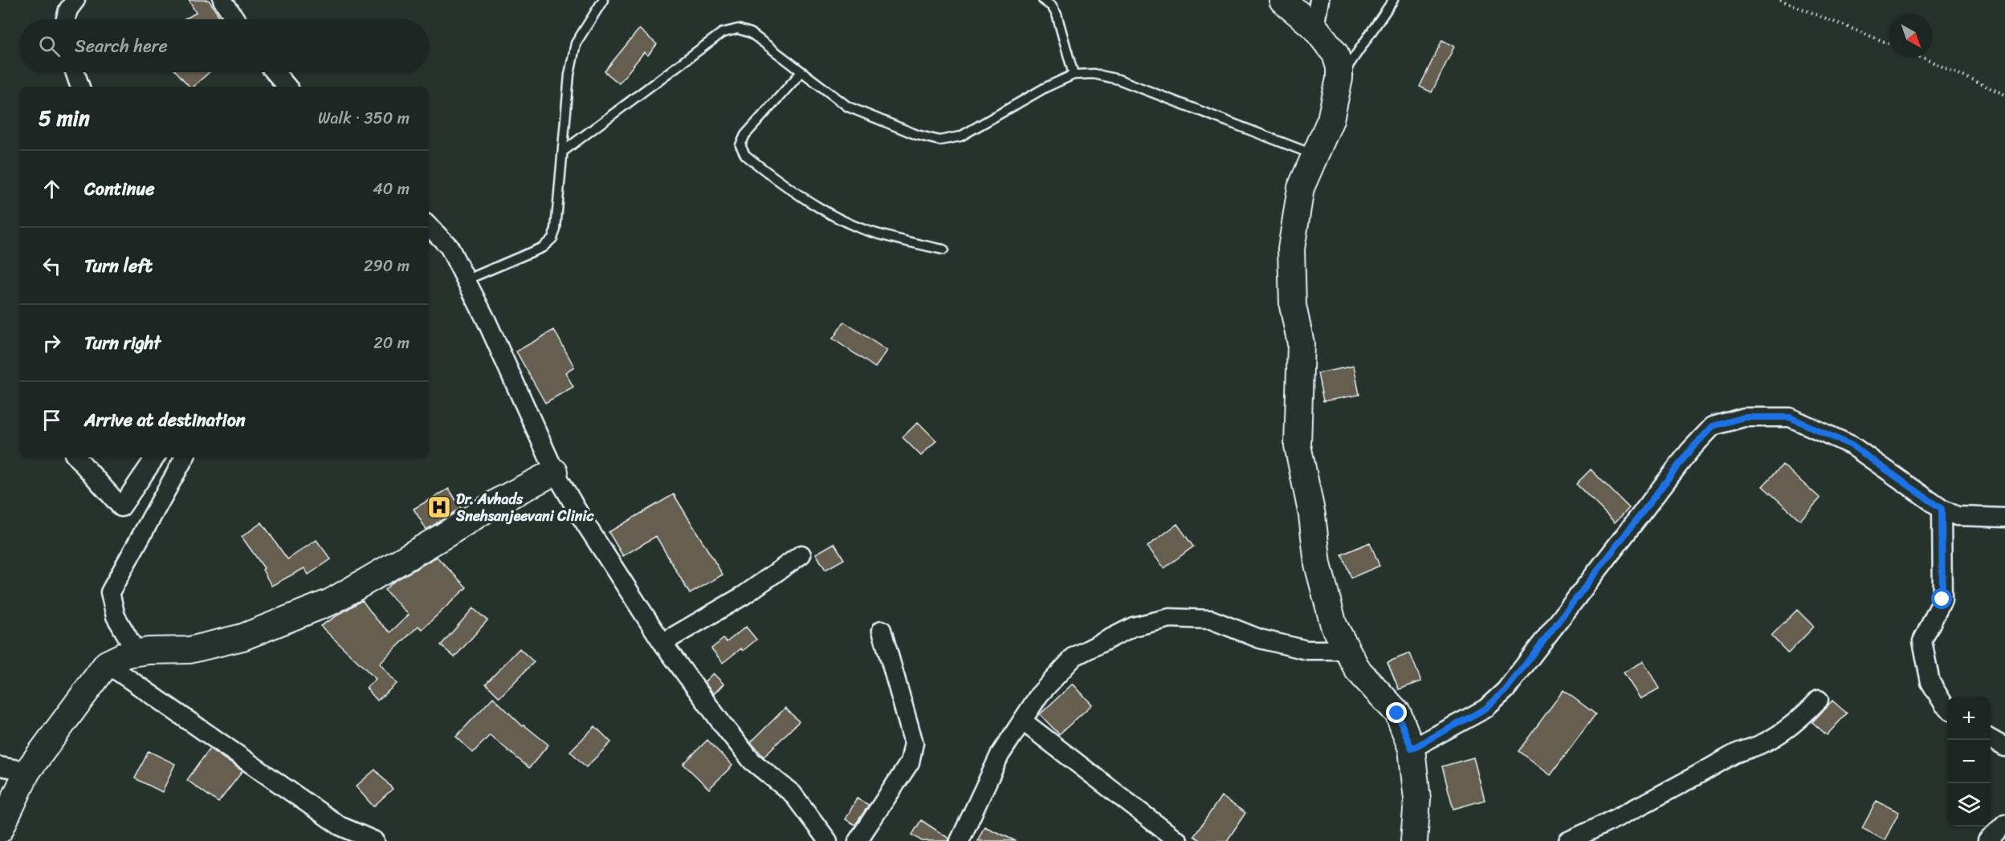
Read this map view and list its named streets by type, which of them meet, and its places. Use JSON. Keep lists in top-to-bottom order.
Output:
{
  "places": {
    "hospital": ["Dr. Avhads Snehsanjeevani Clinic"]
  },
  "north": "bottom right",
  "page": {
    "search": "Search here",
    "heading": ["5 min", "Walk · 350 m"],
    "list": [
      ["Continue", "40 m"],
      ["Turn left", "290 m"],
      ["Turn right", "20 m"],
      "Arrive at destination"
    ],
    "map_buttons": ["+", "−"]
  }
}
